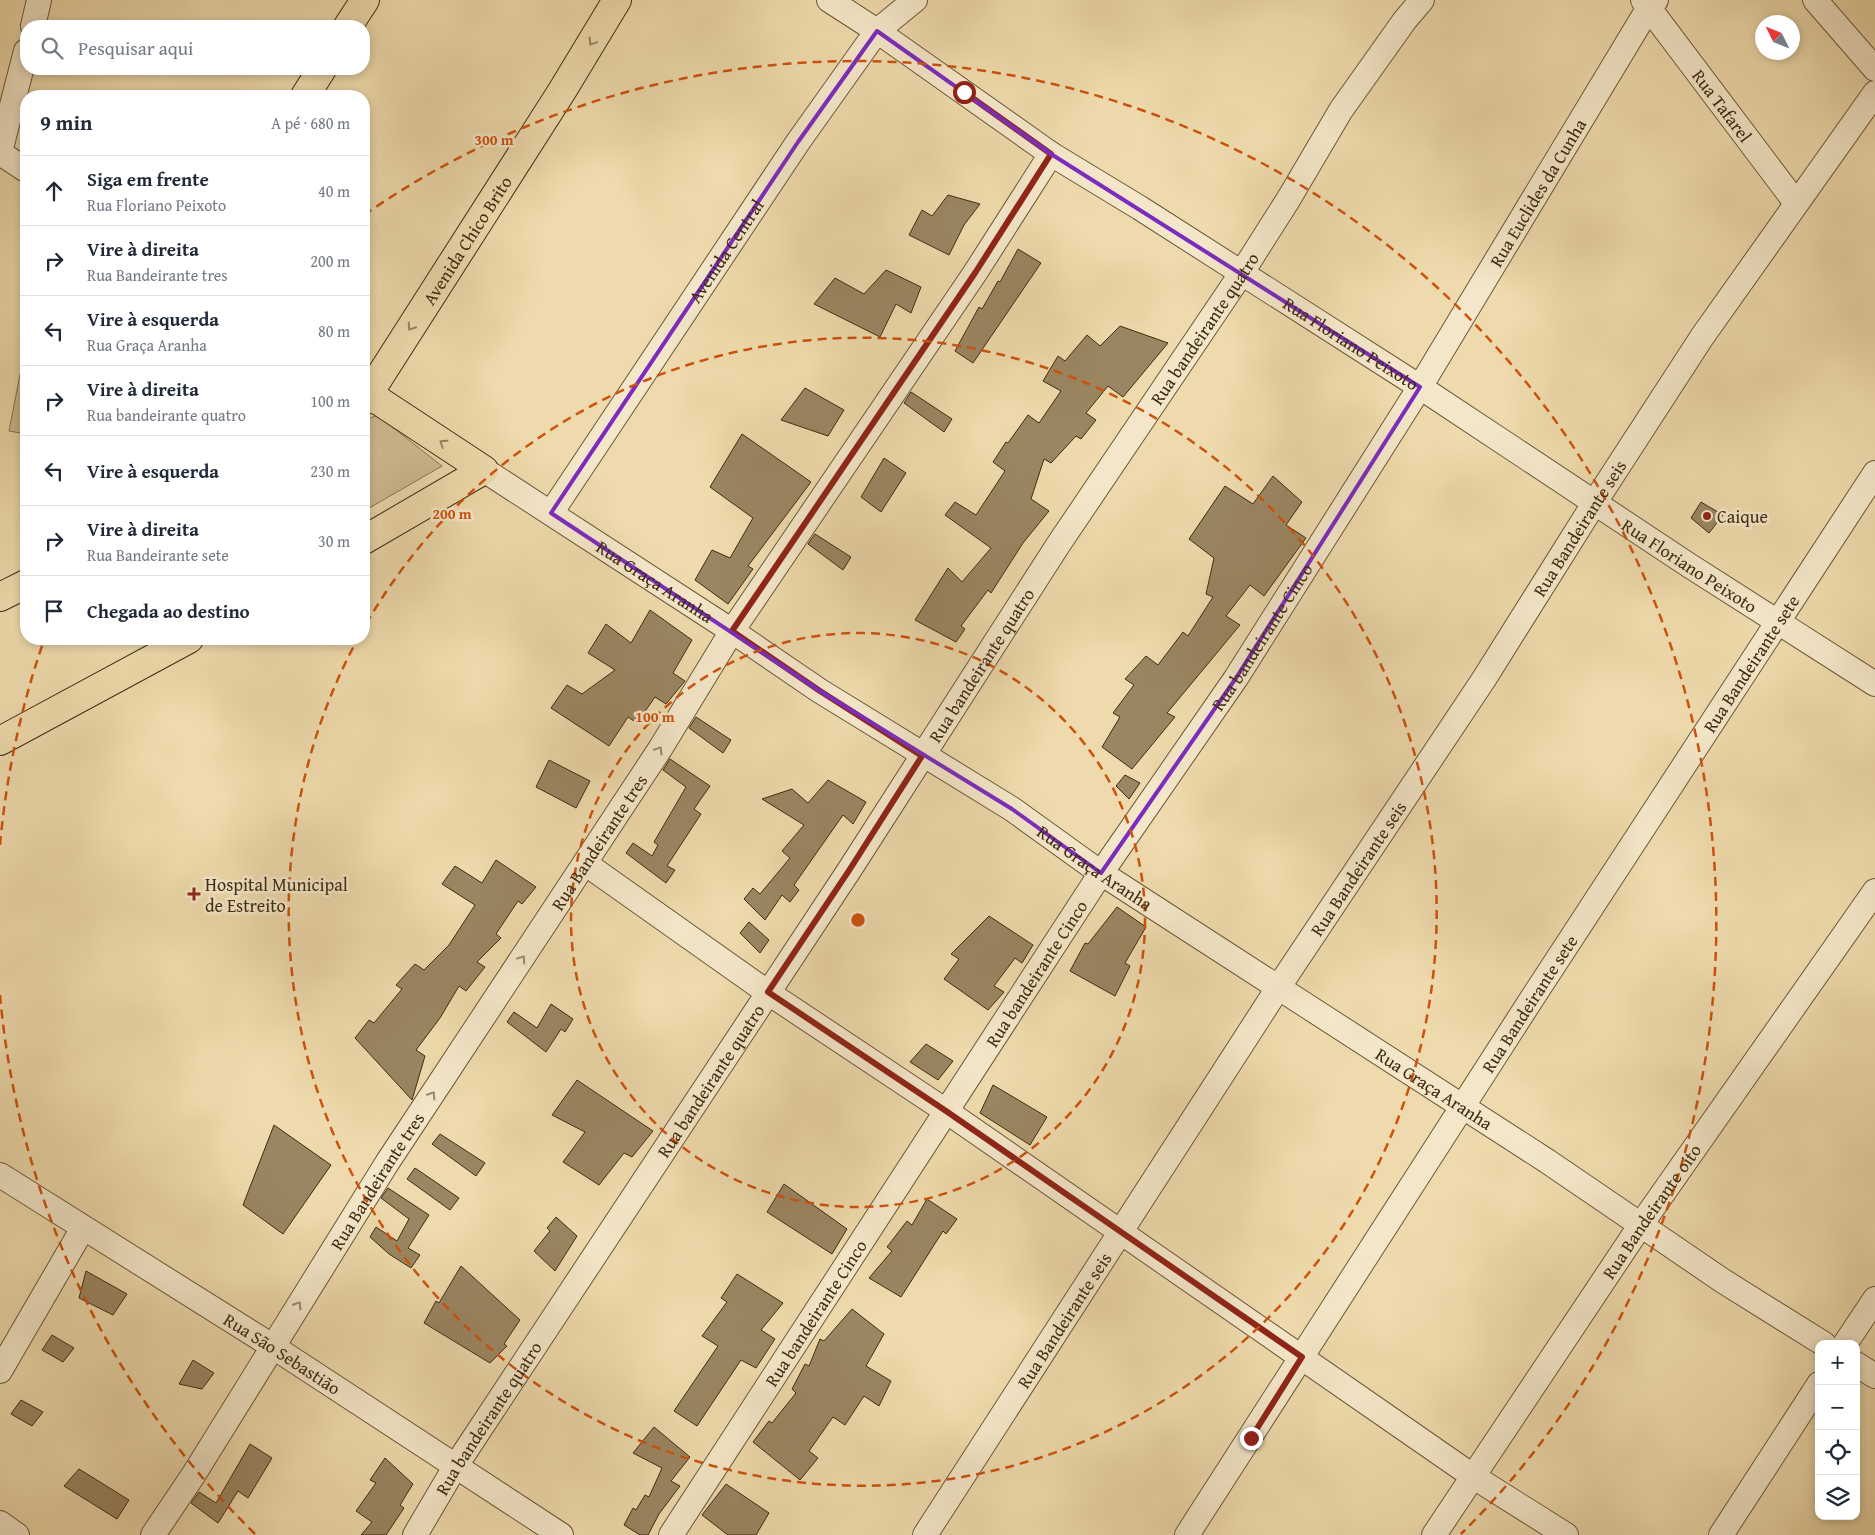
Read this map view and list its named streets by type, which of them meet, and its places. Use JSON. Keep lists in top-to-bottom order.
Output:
{
  "streets": {
    "main road": ["Avenida Chico Brito", "Rua Graça Aranha"],
    "street": [
      "Rua Tafarel",
      "Rua Euclides da Cunha",
      "Avenida Central",
      "Rua bandeirante quatro",
      "Rua Floriano Peixoto",
      "Rua Bandeirante seis",
      "Rua bandeirante Cinco",
      "Rua Bandeirante sete",
      "Rua Bandeirante tres",
      "Rua Bandeirante oito",
      "Rua São Sebastião"
    ]
  },
  "crossings": [
    ["Rua Tafarel", "Rua Euclides da Cunha"],
    ["Rua Tafarel", "Rua Bandeirante seis"],
    ["Rua Euclides da Cunha", "Rua Floriano Peixoto"],
    ["Rua Euclides da Cunha", "Rua bandeirante Cinco"],
    ["Avenida Central", "Rua Floriano Peixoto"],
    ["Avenida Central", "Rua Graça Aranha"],
    ["Rua bandeirante quatro", "Rua Floriano Peixoto"],
    ["Rua bandeirante quatro", "Rua Graça Aranha"],
    ["Rua bandeirante quatro", "Rua São Sebastião"],
    ["Rua Floriano Peixoto", "Rua Bandeirante seis"],
    ["Rua Floriano Peixoto", "Rua bandeirante Cinco"],
    ["Rua Floriano Peixoto", "Rua Bandeirante sete"],
    ["Rua Floriano Peixoto", "Rua Bandeirante tres"],
    ["Rua Bandeirante seis", "Rua Graça Aranha"],
    ["Rua Graça Aranha", "Rua bandeirante Cinco"],
    ["Rua Graça Aranha", "Rua Bandeirante sete"],
    ["Rua Graça Aranha", "Rua Bandeirante tres"],
    ["Rua Graça Aranha", "Rua Bandeirante oito"],
    ["Rua Bandeirante tres", "Rua São Sebastião"]
  ],
  "one_way": ["Avenida Chico Brito", "Rua Bandeirante tres"],
  "places": {
    "other": ["Caique"],
    "health": ["Hospital Municipal de Estreito"]
  },
  "north": "top left",
  "page": {
    "search": "Pesquisar aqui",
    "heading": ["9 min", "A pé · 680 m"],
    "list": [
      ["Siga em frente", "Rua Floriano Peixoto", "40 m"],
      ["Vire à direita", "Rua Bandeirante tres", "200 m"],
      ["Vire à esquerda", "Rua Graça Aranha", "80 m"],
      ["Vire à direita", "Rua bandeirante quatro", "100 m"],
      ["Vire à esquerda", "230 m"],
      ["Vire à direita", "Rua Bandeirante sete", "30 m"],
      "Chegada ao destino"
    ],
    "map_buttons": ["+", "−"]
  },
  "rings": ["300 m", "200 m", "100 m"]
}
